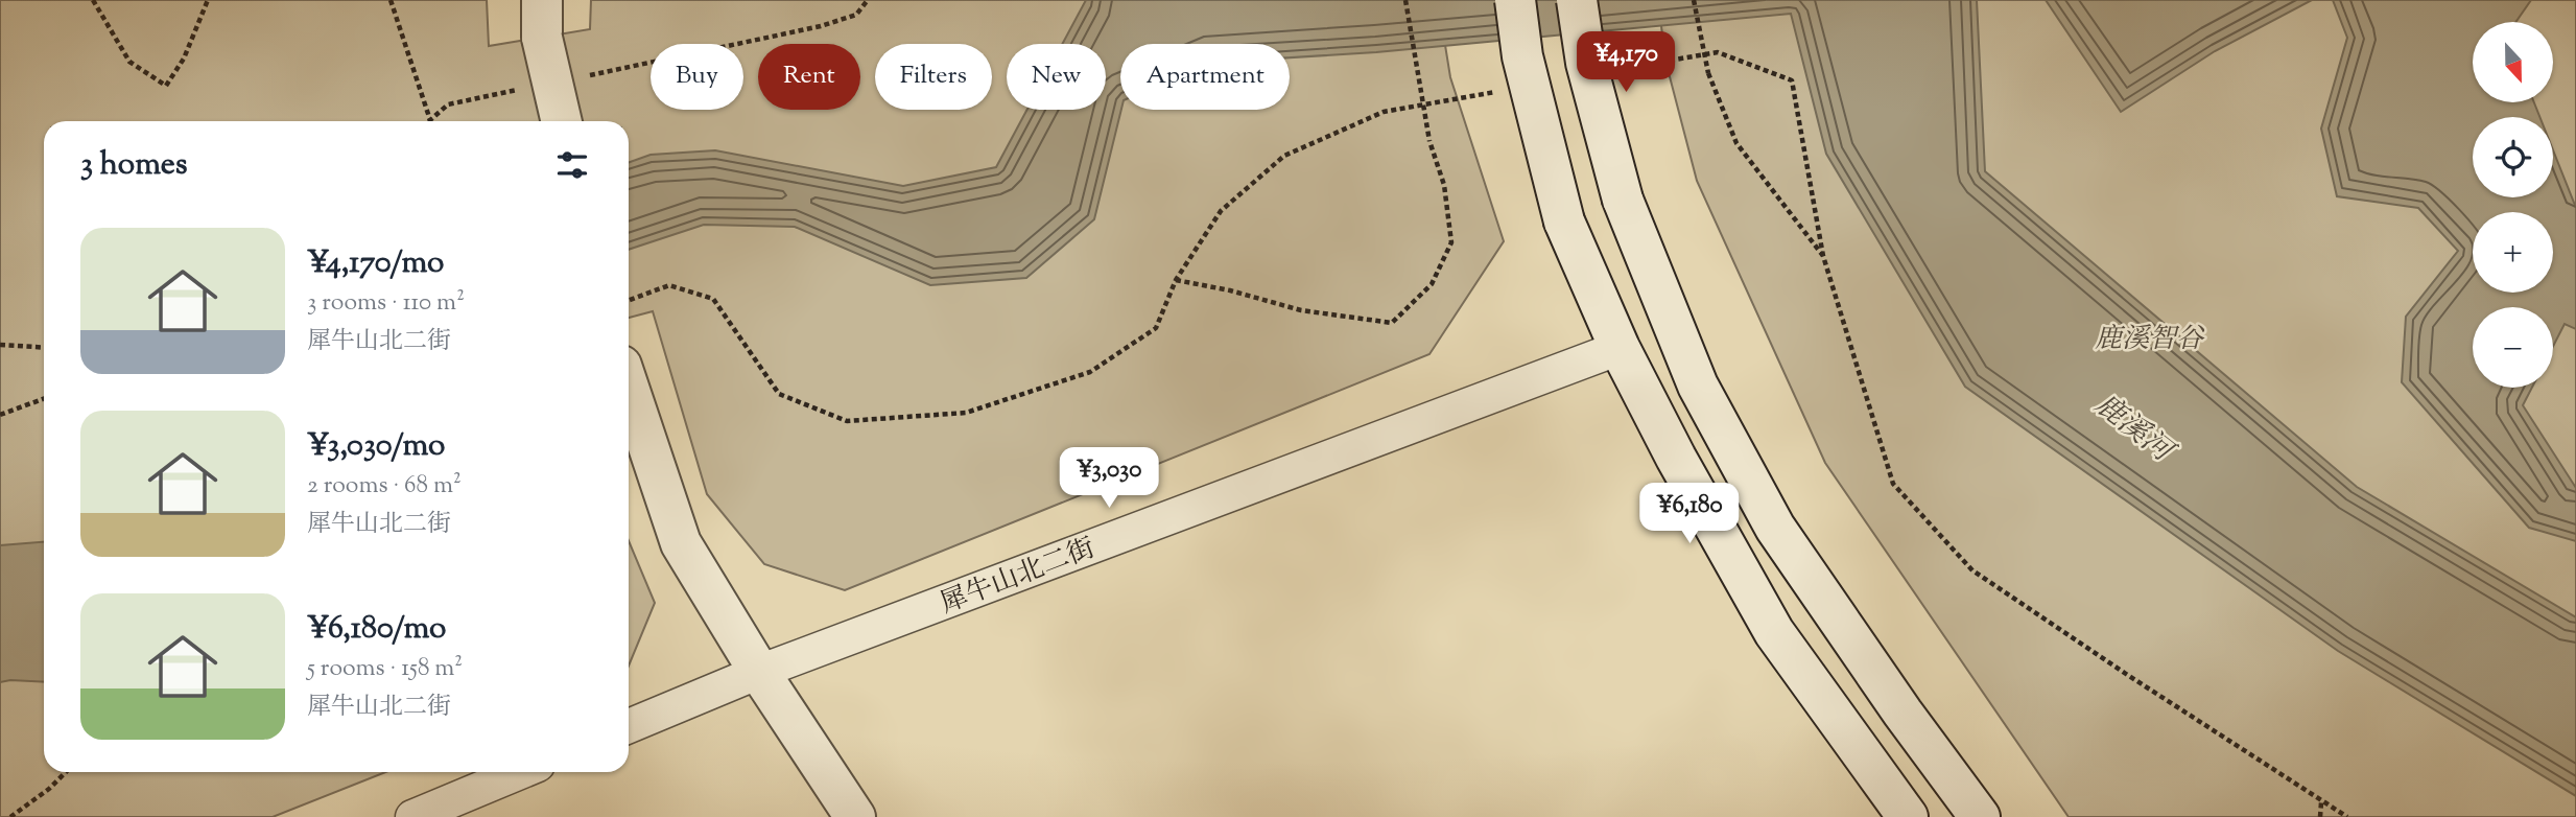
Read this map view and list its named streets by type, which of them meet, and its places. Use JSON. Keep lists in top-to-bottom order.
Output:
{
  "streets": {
    "street": ["犀牛山北二街"]
  },
  "water": ["鹿溪河"],
  "parks": ["鹿溪智谷"],
  "north": "bottom",
  "page": {
    "map_buttons": ["+", "−"],
    "price": ["¥4,170", "¥3,030", "¥6,180"],
    "chip": [
      "Buy",
      "Rent",
      "Filters",
      "New",
      "Apartment"
    ],
    "heading": "3 homes",
    "list": [
      {
        "name": "¥4,170/mo",
        "note": "3 rooms · 110 m² · 犀牛山北二街"
      },
      {
        "name": "¥3,030/mo",
        "note": "2 rooms · 68 m² · 犀牛山北二街"
      },
      {
        "name": "¥6,180/mo",
        "note": "5 rooms · 158 m² · 犀牛山北二街"
      }
    ]
  }
}
